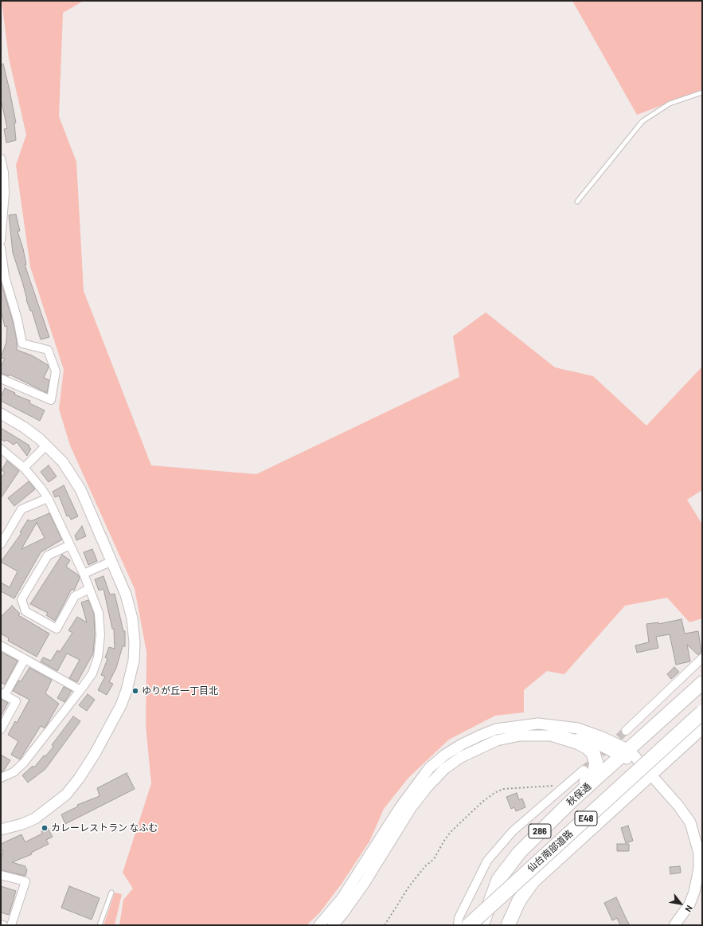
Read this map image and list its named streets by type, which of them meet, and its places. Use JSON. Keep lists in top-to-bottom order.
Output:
{
  "streets": {
    "highway": [
      "秋保通",
      "E48",
      "286",
      "仙台南部道路"
    ]
  },
  "places": ["ゆりが丘一丁目北", "カレーレストラン なふむ"],
  "north": "bottom right"
}
